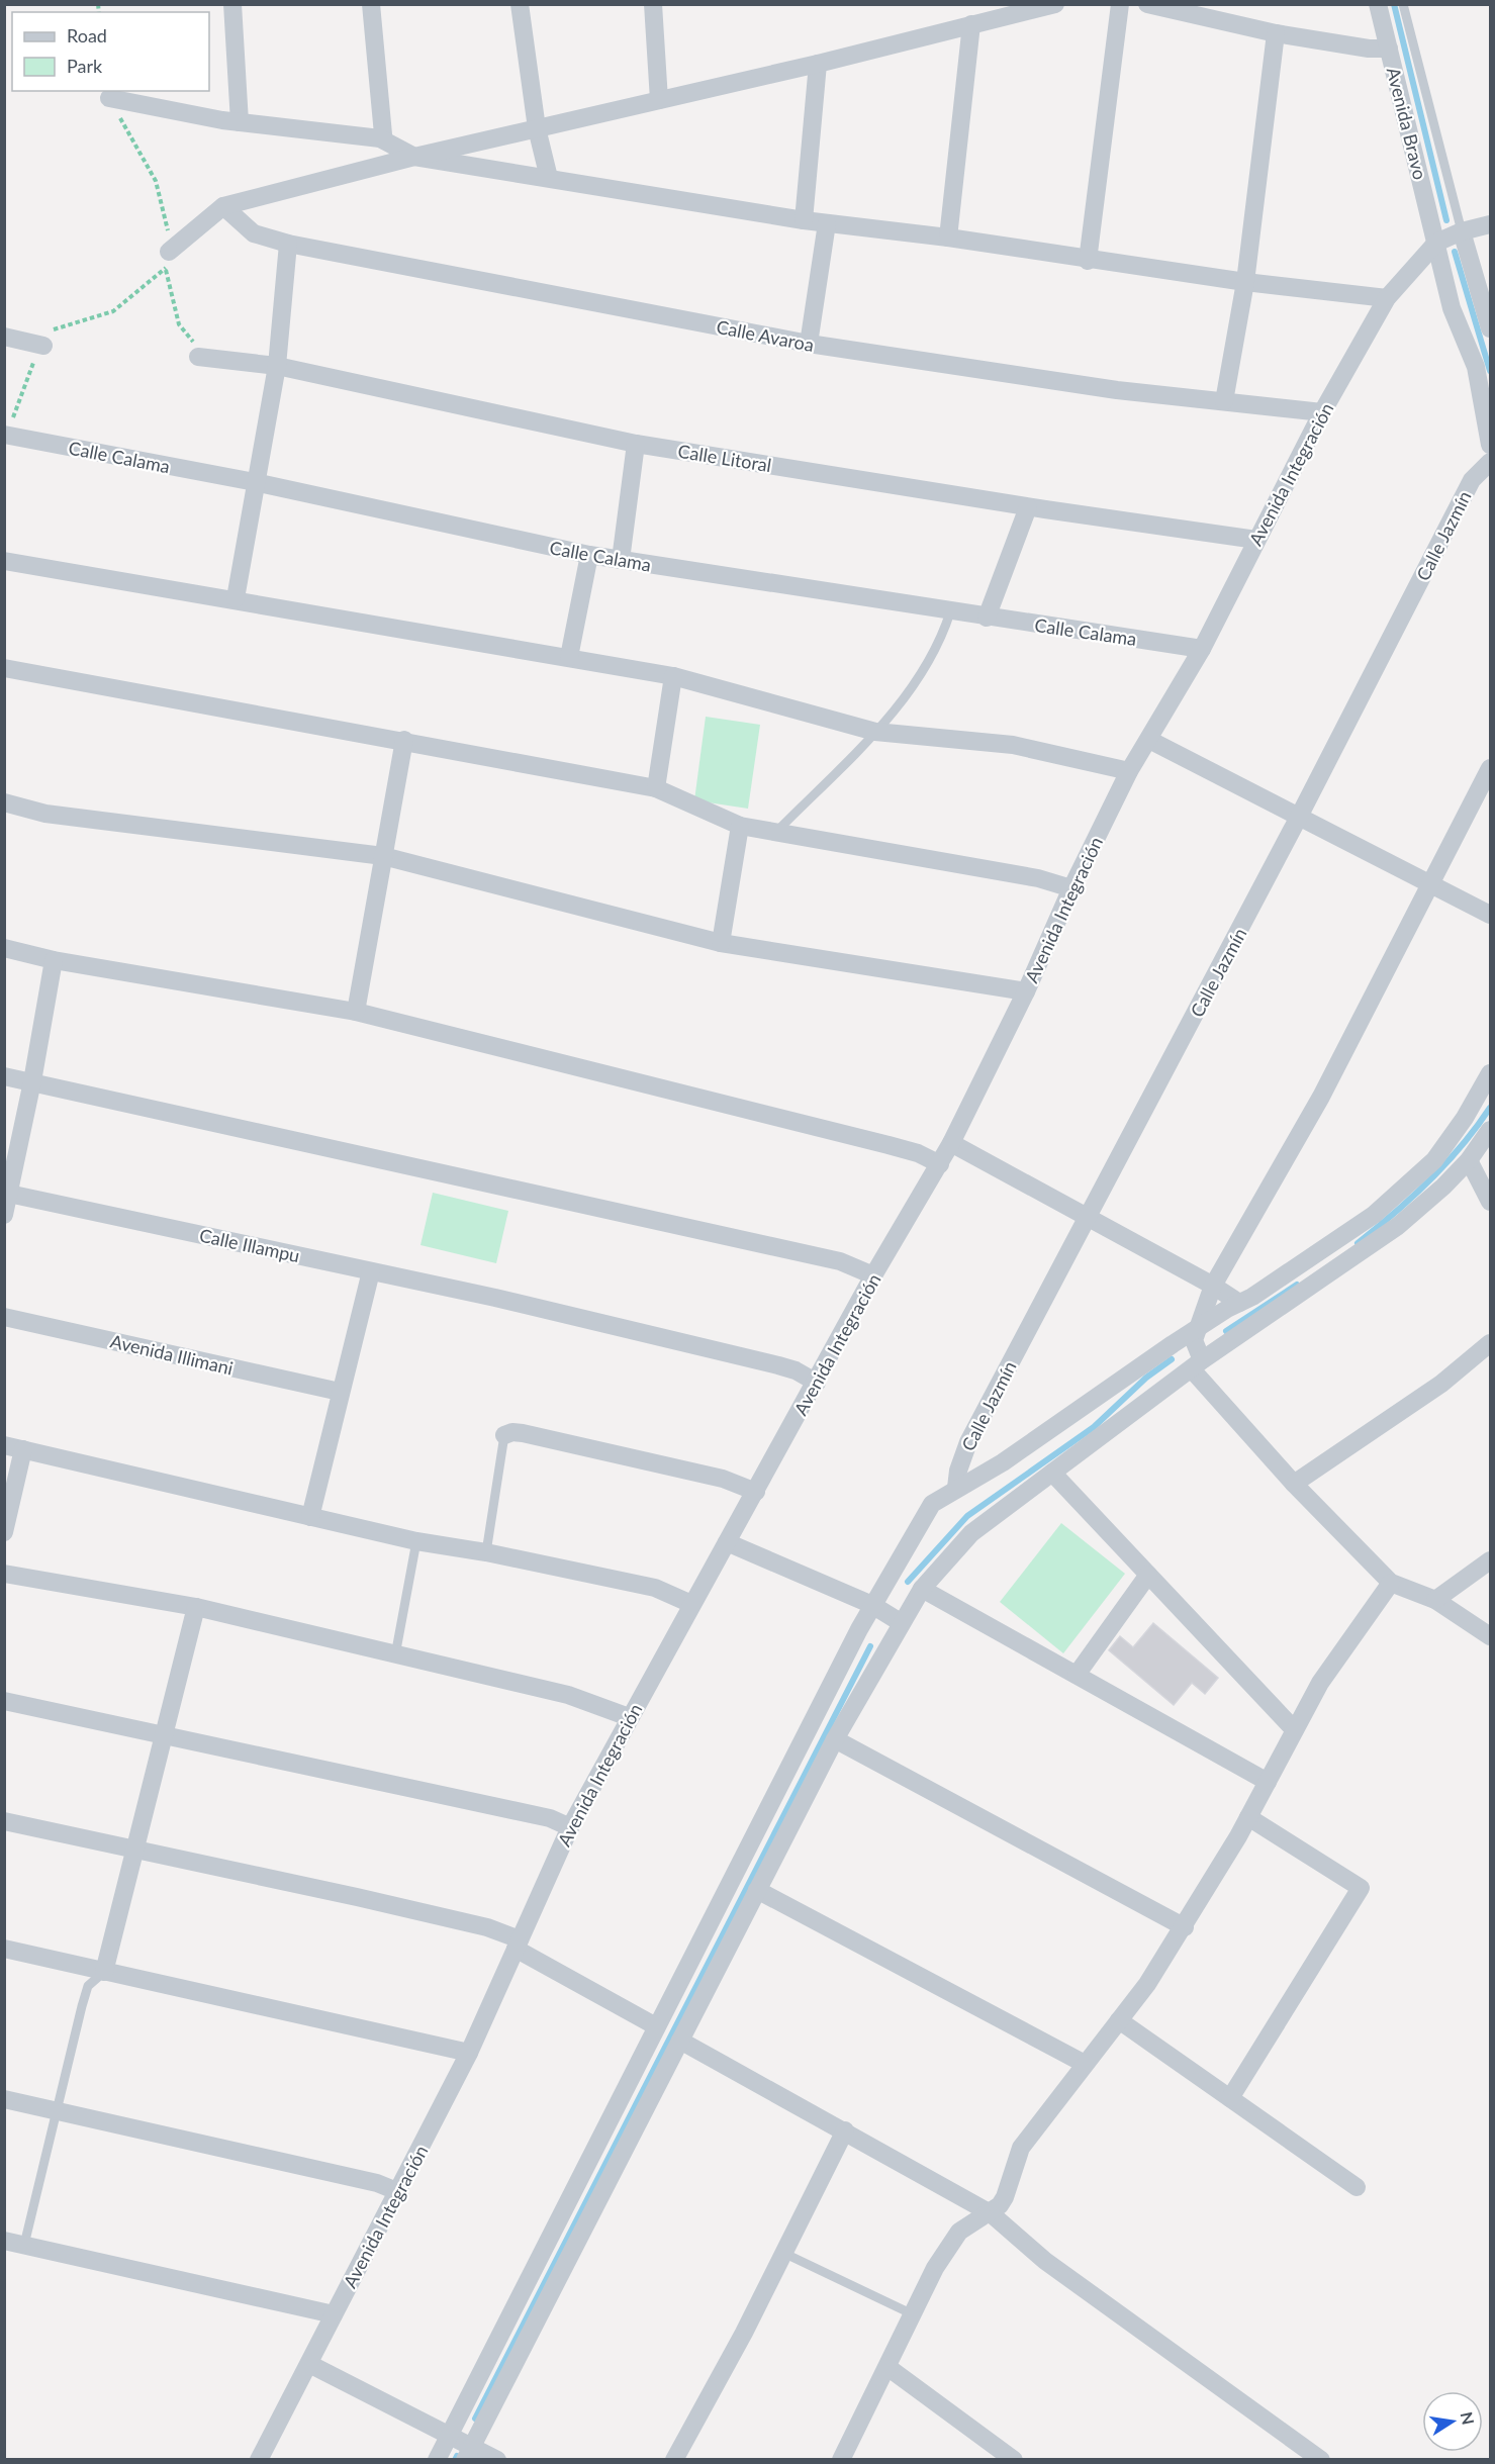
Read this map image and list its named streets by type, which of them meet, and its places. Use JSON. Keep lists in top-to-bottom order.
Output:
{
  "streets": {
    "street": [
      "Avenida Bravo",
      "Calle Avaroa",
      "Calle Calama",
      "Calle Litoral",
      "Avenida Integración",
      "Calle Jazmín",
      "Calle Illampu",
      "Avenida Illimani"
    ]
  },
  "crossings": [
    ["Avenida Bravo", "Avenida Integración"],
    ["Calle Avaroa", "Avenida Integración"],
    ["Calle Calama", "Avenida Integración"],
    ["Calle Litoral", "Avenida Integración"],
    ["Avenida Integración", "Calle Illampu"]
  ],
  "legend": ["Road", "Park"],
  "north": "right"
}
